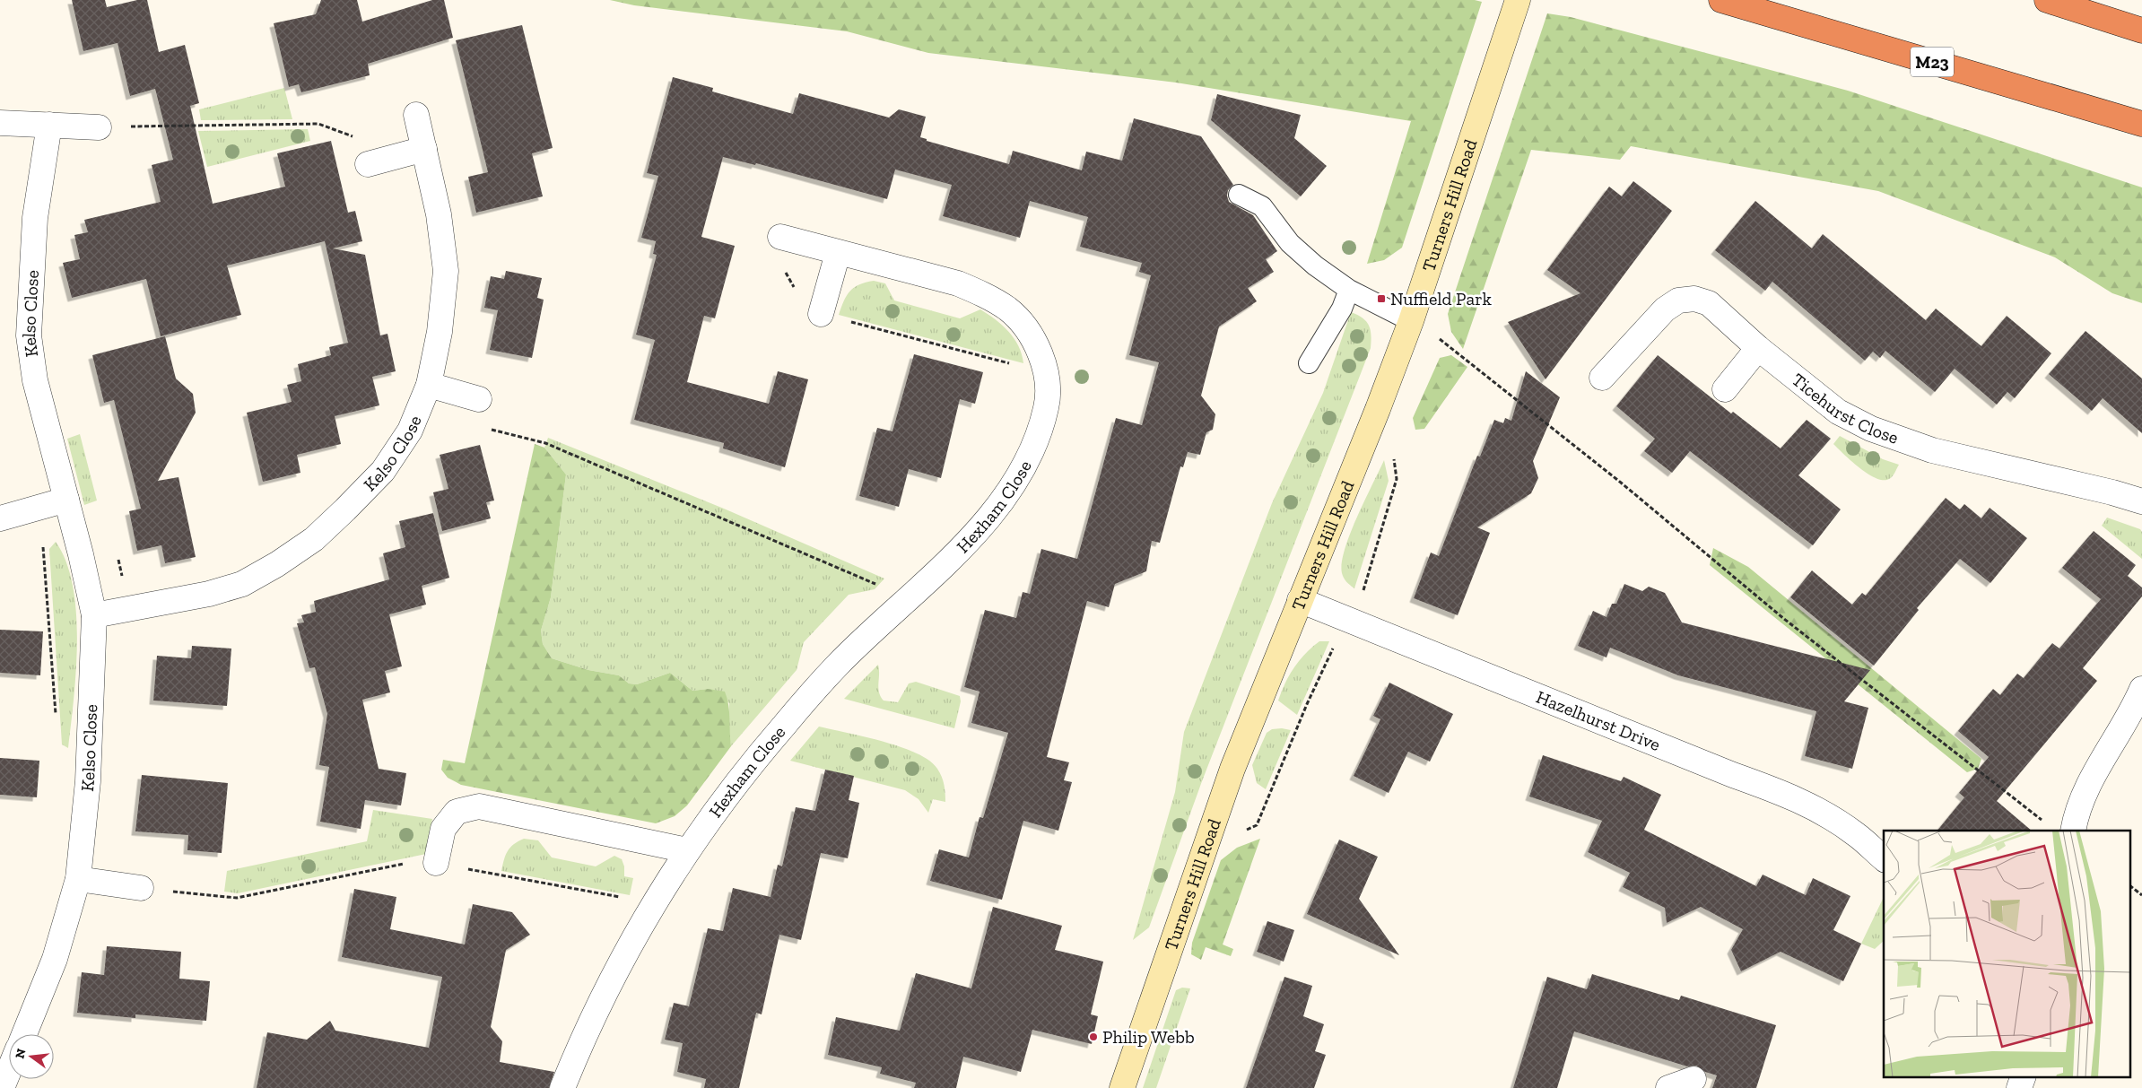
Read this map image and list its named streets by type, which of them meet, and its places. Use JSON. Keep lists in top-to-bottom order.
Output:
{
  "streets": {
    "highway": ["M23"],
    "street": [
      "Turners Hill Road",
      "Kelso Close",
      "Ticehurst Close",
      "Hexham Close",
      "Hazelhurst Drive"
    ]
  },
  "crossings": [
    ["Turners Hill Road", "Hazelhurst Drive"]
  ],
  "places": {
    "transit": ["Nuffield Park"],
    "other": ["Philip Webb"]
  },
  "north": "left"
}
